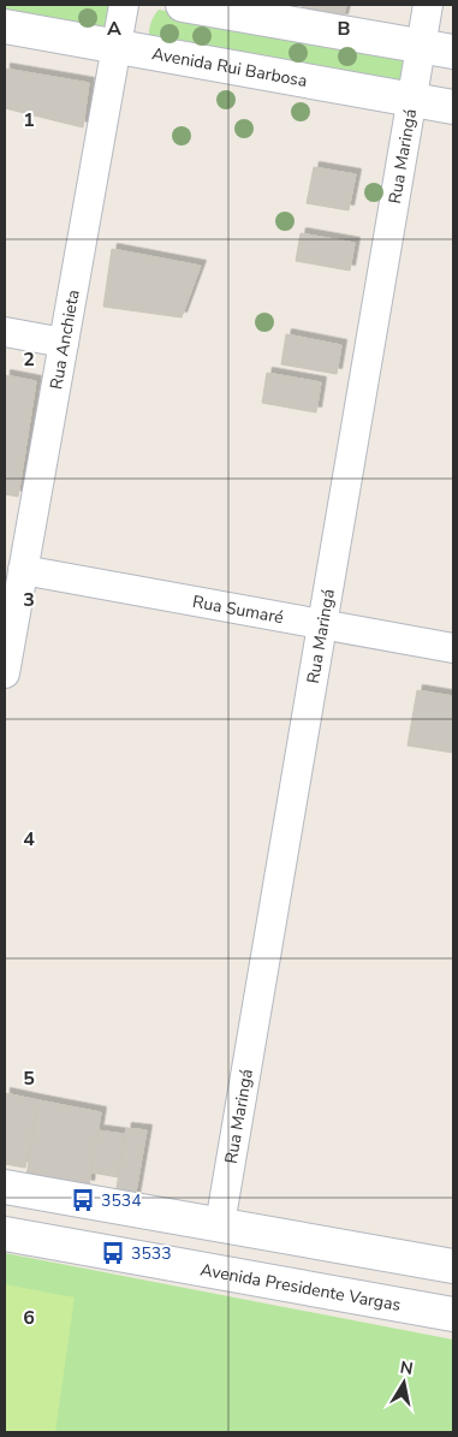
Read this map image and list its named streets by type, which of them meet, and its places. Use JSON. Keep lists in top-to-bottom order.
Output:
{
  "streets": {
    "street": [
      "Avenida Rui Barbosa",
      "Rua Maringá",
      "Rua Anchieta",
      "Rua Sumaré",
      "Avenida Presidente Vargas"
    ]
  },
  "crossings": [
    ["Avenida Rui Barbosa", "Rua Maringá"],
    ["Avenida Rui Barbosa", "Rua Anchieta"],
    ["Rua Maringá", "Rua Sumaré"],
    ["Rua Anchieta", "Rua Sumaré"]
  ],
  "places": {
    "bus stop": ["3534", "3533"]
  },
  "north": "top",
  "grid": {
    "columns": ["A", "B"],
    "rows": [
      "1",
      "2",
      "3",
      "4",
      "5",
      "6"
    ]
  }
}
